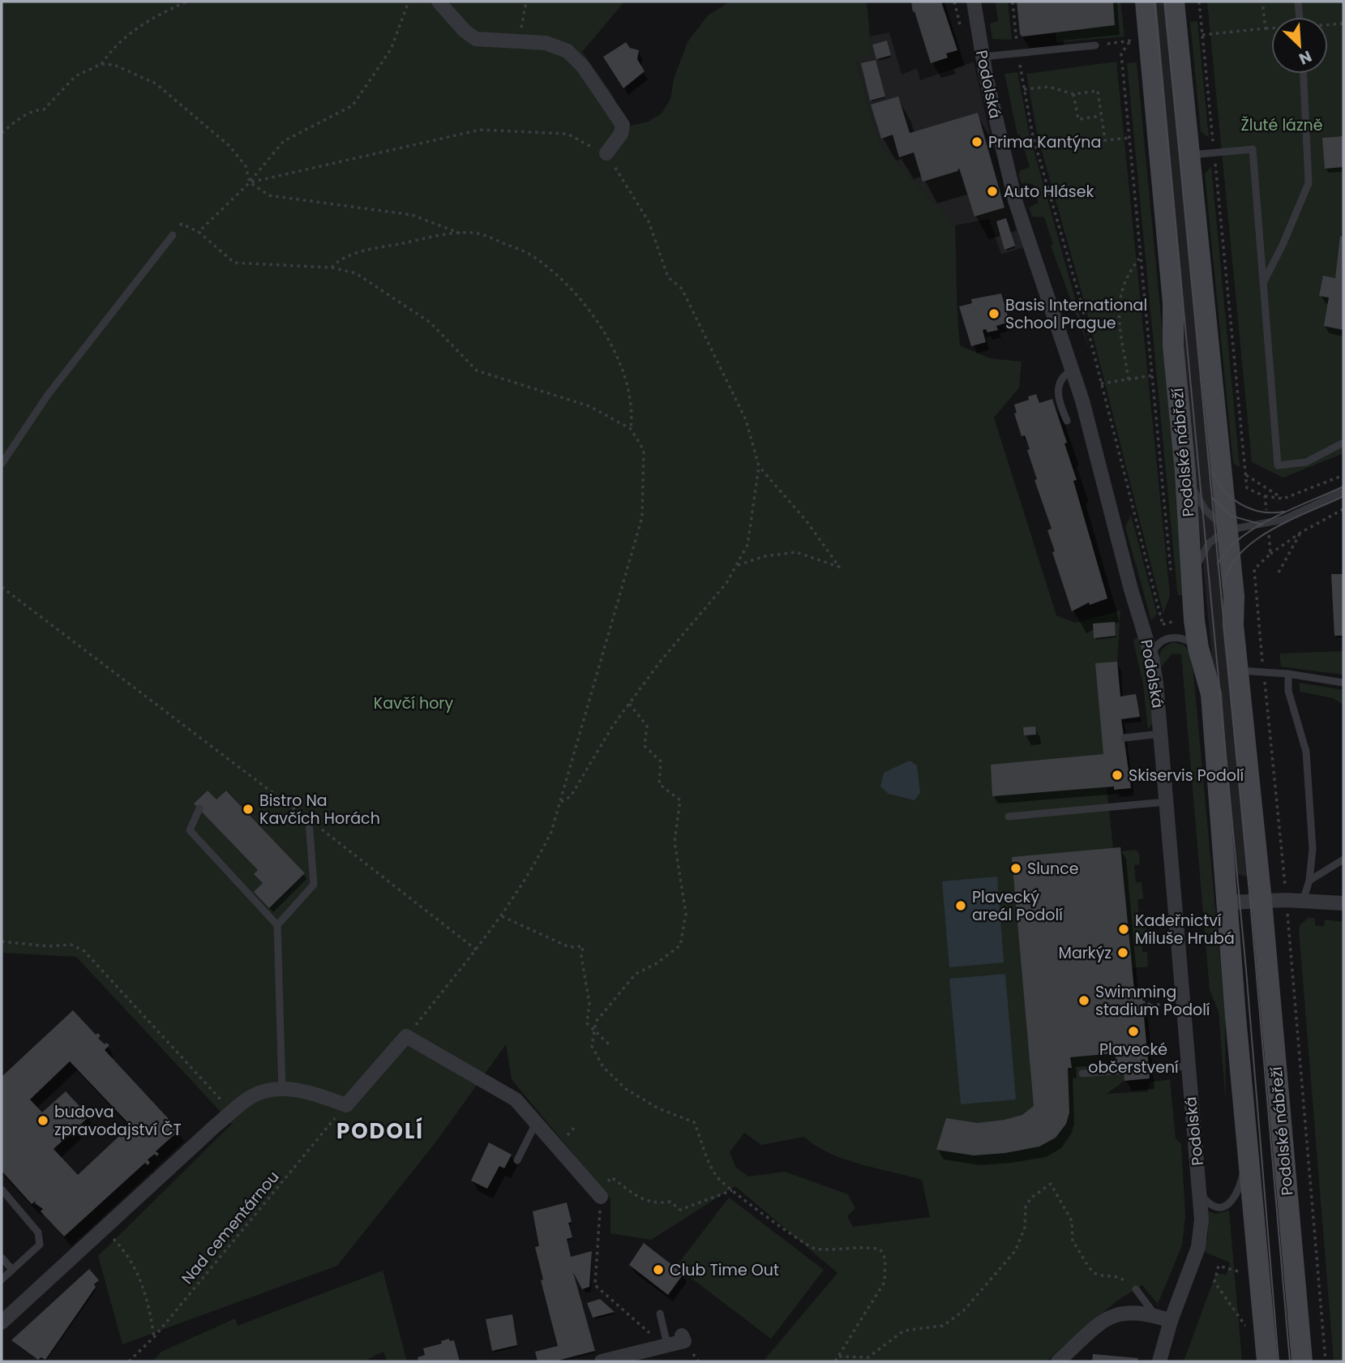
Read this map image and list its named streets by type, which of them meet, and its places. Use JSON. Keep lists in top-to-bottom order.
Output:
{
  "streets": {
    "main road": ["Podolské nábřeží"],
    "street": ["Podolská"],
    "path": ["Nad cementárnou"]
  },
  "districts": ["PODOLÍ"],
  "parks": ["Žluté lázně", "Kavčí hory"],
  "places": [
    "Prima Kantýna",
    "Auto Hlásek",
    "Basis International School Prague",
    "Skiservis Podolí",
    "Bistro Na Kavčích Horách",
    "Slunce",
    "Plavecký areál Podolí",
    "Kadeřnictví Miluše Hrubá",
    "Markýz",
    "Swimming stadium Podolí",
    "Plavecké občerstvení",
    "budova zpravodajství ČT",
    "Club Time Out"
  ],
  "north": "bottom right"
}
